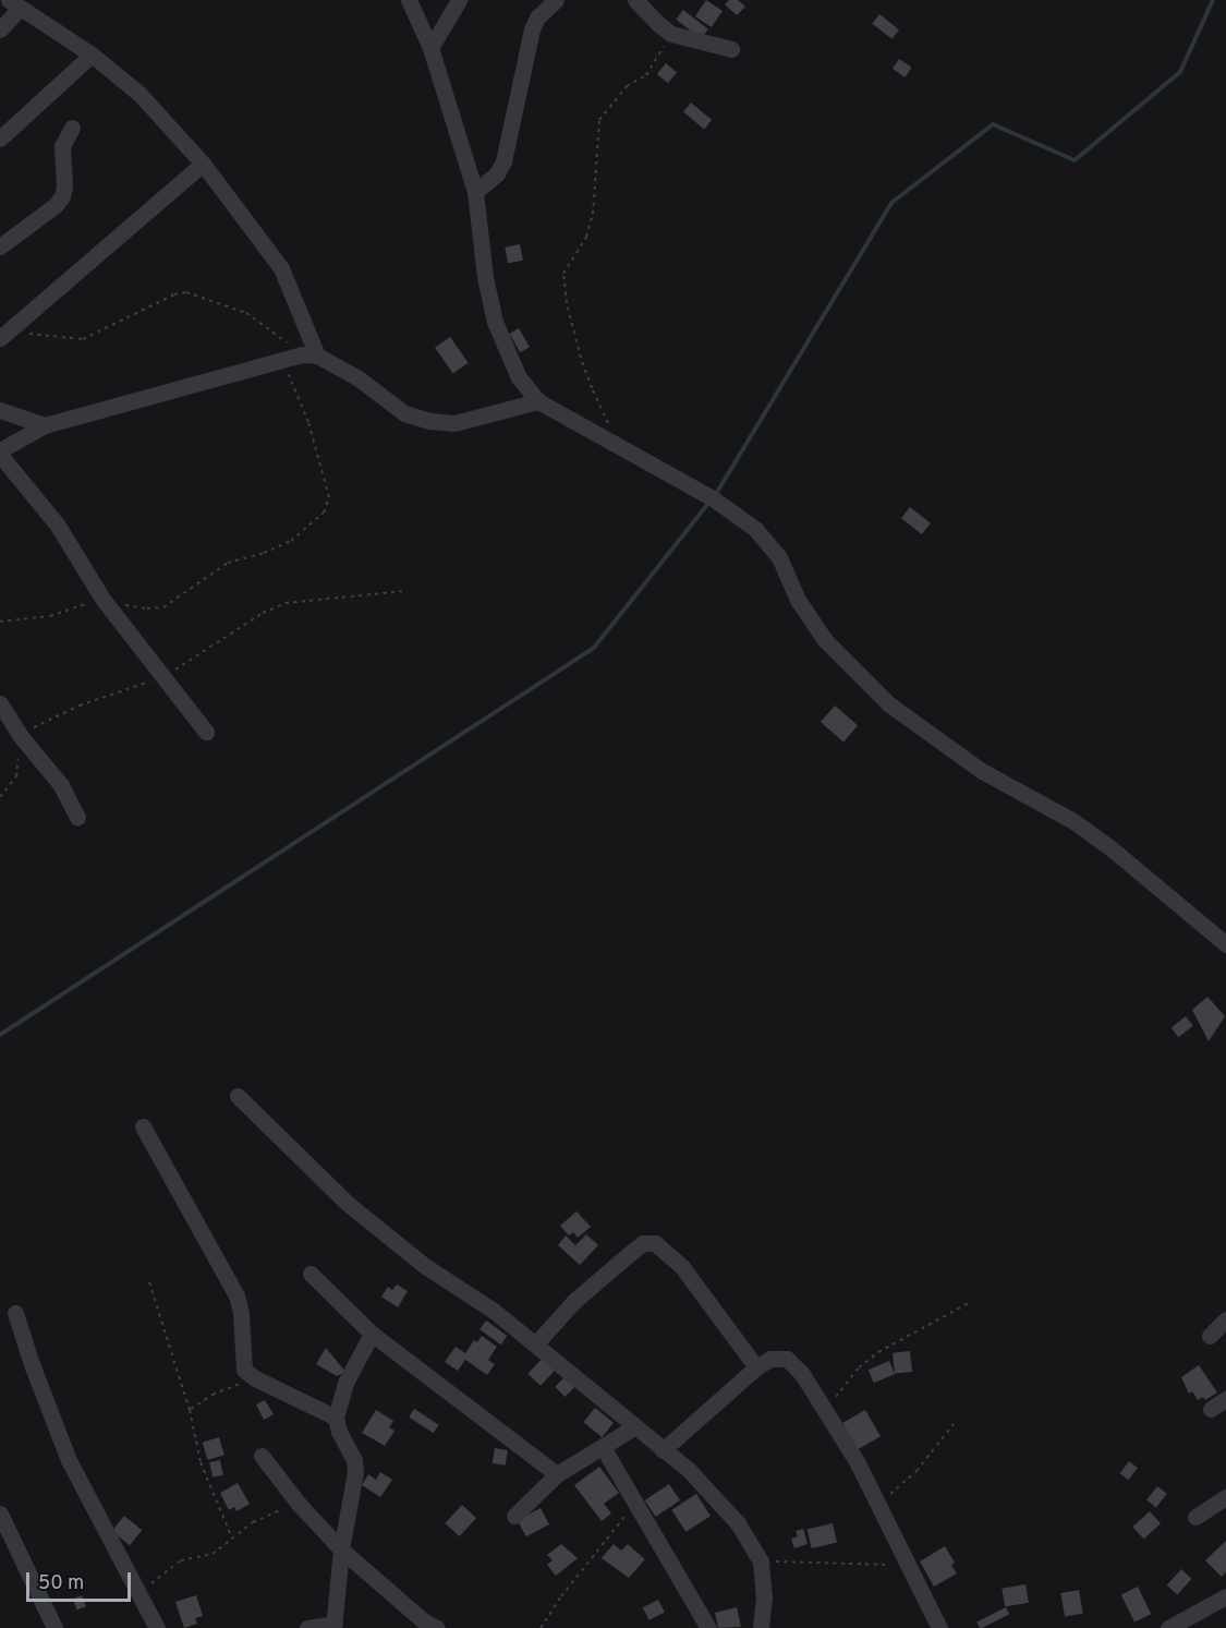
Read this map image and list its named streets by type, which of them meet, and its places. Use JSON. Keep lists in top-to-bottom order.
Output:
{
  "scale_bar": "50 m"
}
